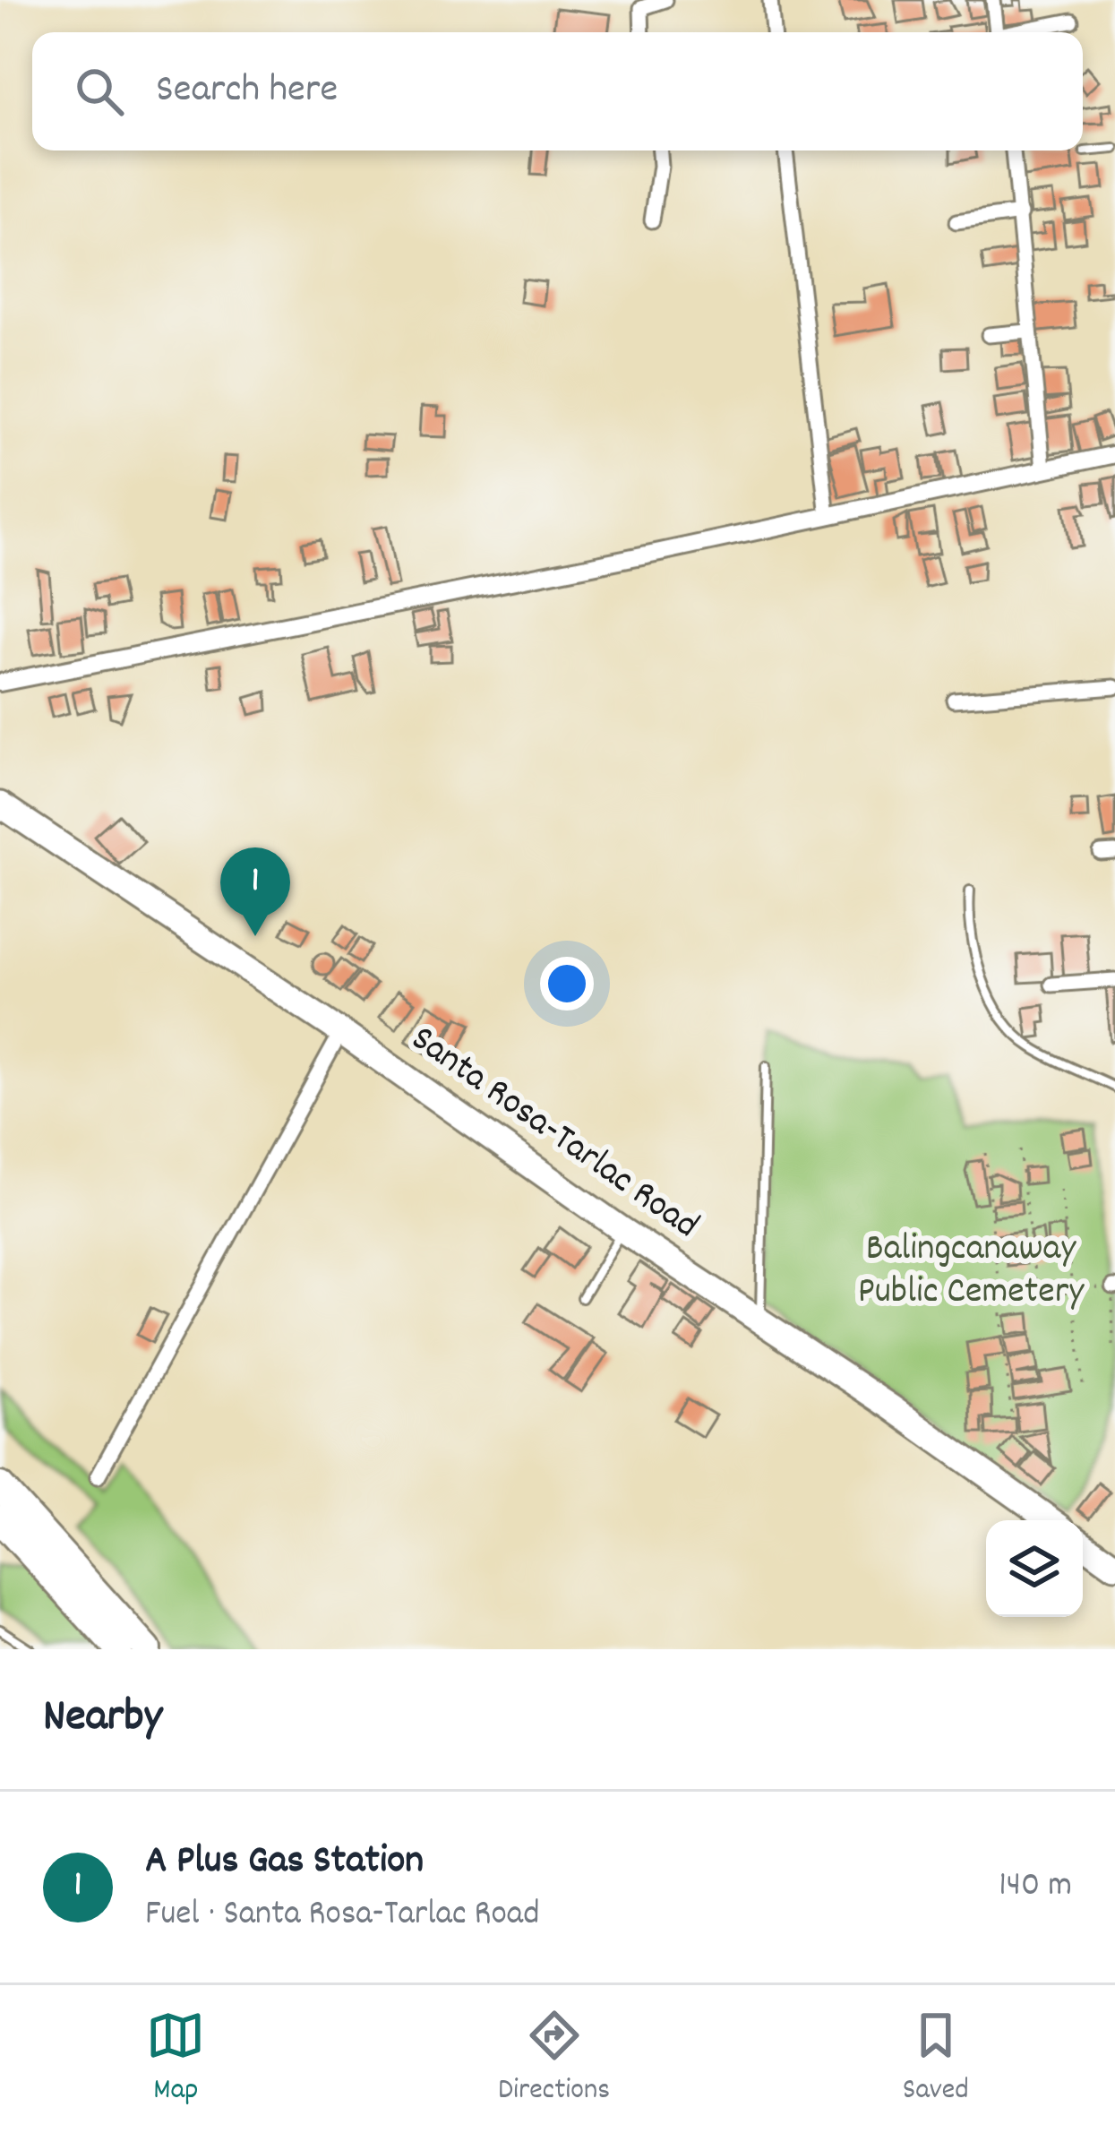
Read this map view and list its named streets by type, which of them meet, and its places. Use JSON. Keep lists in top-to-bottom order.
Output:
{
  "streets": {
    "highway": ["Santa Rosa-Tarlac Road"]
  },
  "parks": ["Balingcanaway Public Cemetery"],
  "page": {
    "search": "Search here",
    "pins": "1",
    "heading": "Nearby",
    "list": [
      {
        "mark": "1",
        "name": "A Plus Gas Station",
        "note": "Fuel · Santa Rosa-Tarlac Road",
        "value": "140 m"
      }
    ],
    "nav": ["Map", "Directions", "Saved"]
  }
}
